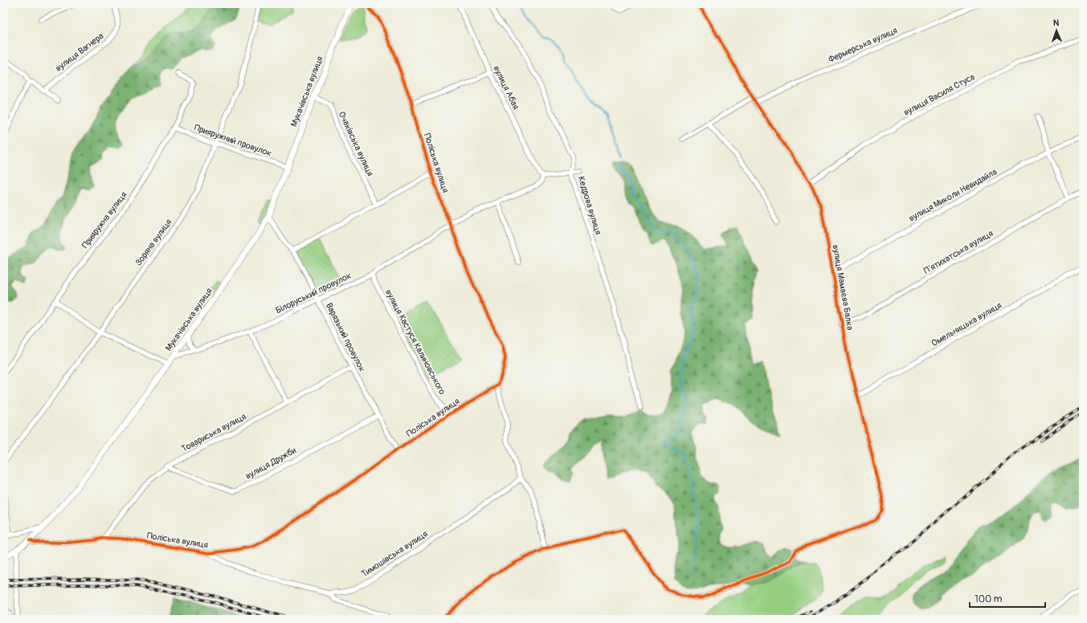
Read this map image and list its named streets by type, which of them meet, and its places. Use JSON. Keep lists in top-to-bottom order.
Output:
{
  "streets": {
    "street": [
      "Фермерська вулиця",
      "вулиця Вагнера",
      "вулиця Абая",
      "Мукачівська вулиця",
      "вулиця Василя Стуса",
      "Прияружний провулок",
      "Очаківська вулиця",
      "Поліська вулиця",
      "вулиця Миколи Невидайла",
      "Кедрова вулиця",
      "Прияружна вулиця",
      "Зоряна вулиця",
      "Пʼятихатська вулиця",
      "вулиця Мамаєва Балка",
      "Білоруський провулок",
      "Омельницька вулиця",
      "Варязький провулок",
      "вулиця Кастуся Калиновського",
      "Товариська вулиця",
      "вулиця Дружби",
      "Тимошівська вулиця"
    ]
  },
  "crossings": [
    ["Фермерська вулиця", "вулиця Мамаєва Балка"],
    ["вулиця Абая", "Білоруський провулок"],
    ["Мукачівська вулиця", "Прияружний провулок"],
    ["Мукачівська вулиця", "Очаківська вулиця"],
    ["Мукачівська вулиця", "Поліська вулиця"],
    ["Мукачівська вулиця", "Білоруський провулок"],
    ["Мукачівська вулиця", "Варязький провулок"],
    ["вулиця Василя Стуса", "вулиця Мамаєва Балка"],
    ["Прияружний провулок", "Прияружна вулиця"],
    ["Прияружний провулок", "Зоряна вулиця"],
    ["Поліська вулиця", "Білоруський провулок"],
    ["Поліська вулиця", "Варязький провулок"],
    ["Поліська вулиця", "вулиця Кастуся Калиновського"],
    ["Поліська вулиця", "Товариська вулиця"],
    ["Поліська вулиця", "Тимошівська вулиця"],
    ["вулиця Миколи Невидайла", "вулиця Мамаєва Балка"],
    ["Пʼятихатська вулиця", "вулиця Мамаєва Балка"],
    ["вулиця Мамаєва Балка", "Омельницька вулиця"],
    ["Білоруський провулок", "Варязький провулок"],
    ["Білоруський провулок", "вулиця Кастуся Калиновського"],
    ["Варязький провулок", "Товариська вулиця"],
    ["Варязький провулок", "вулиця Дружби"],
    ["Товариська вулиця", "вулиця Дружби"]
  ],
  "scale_bar": "100 m",
  "north": "top"
}
